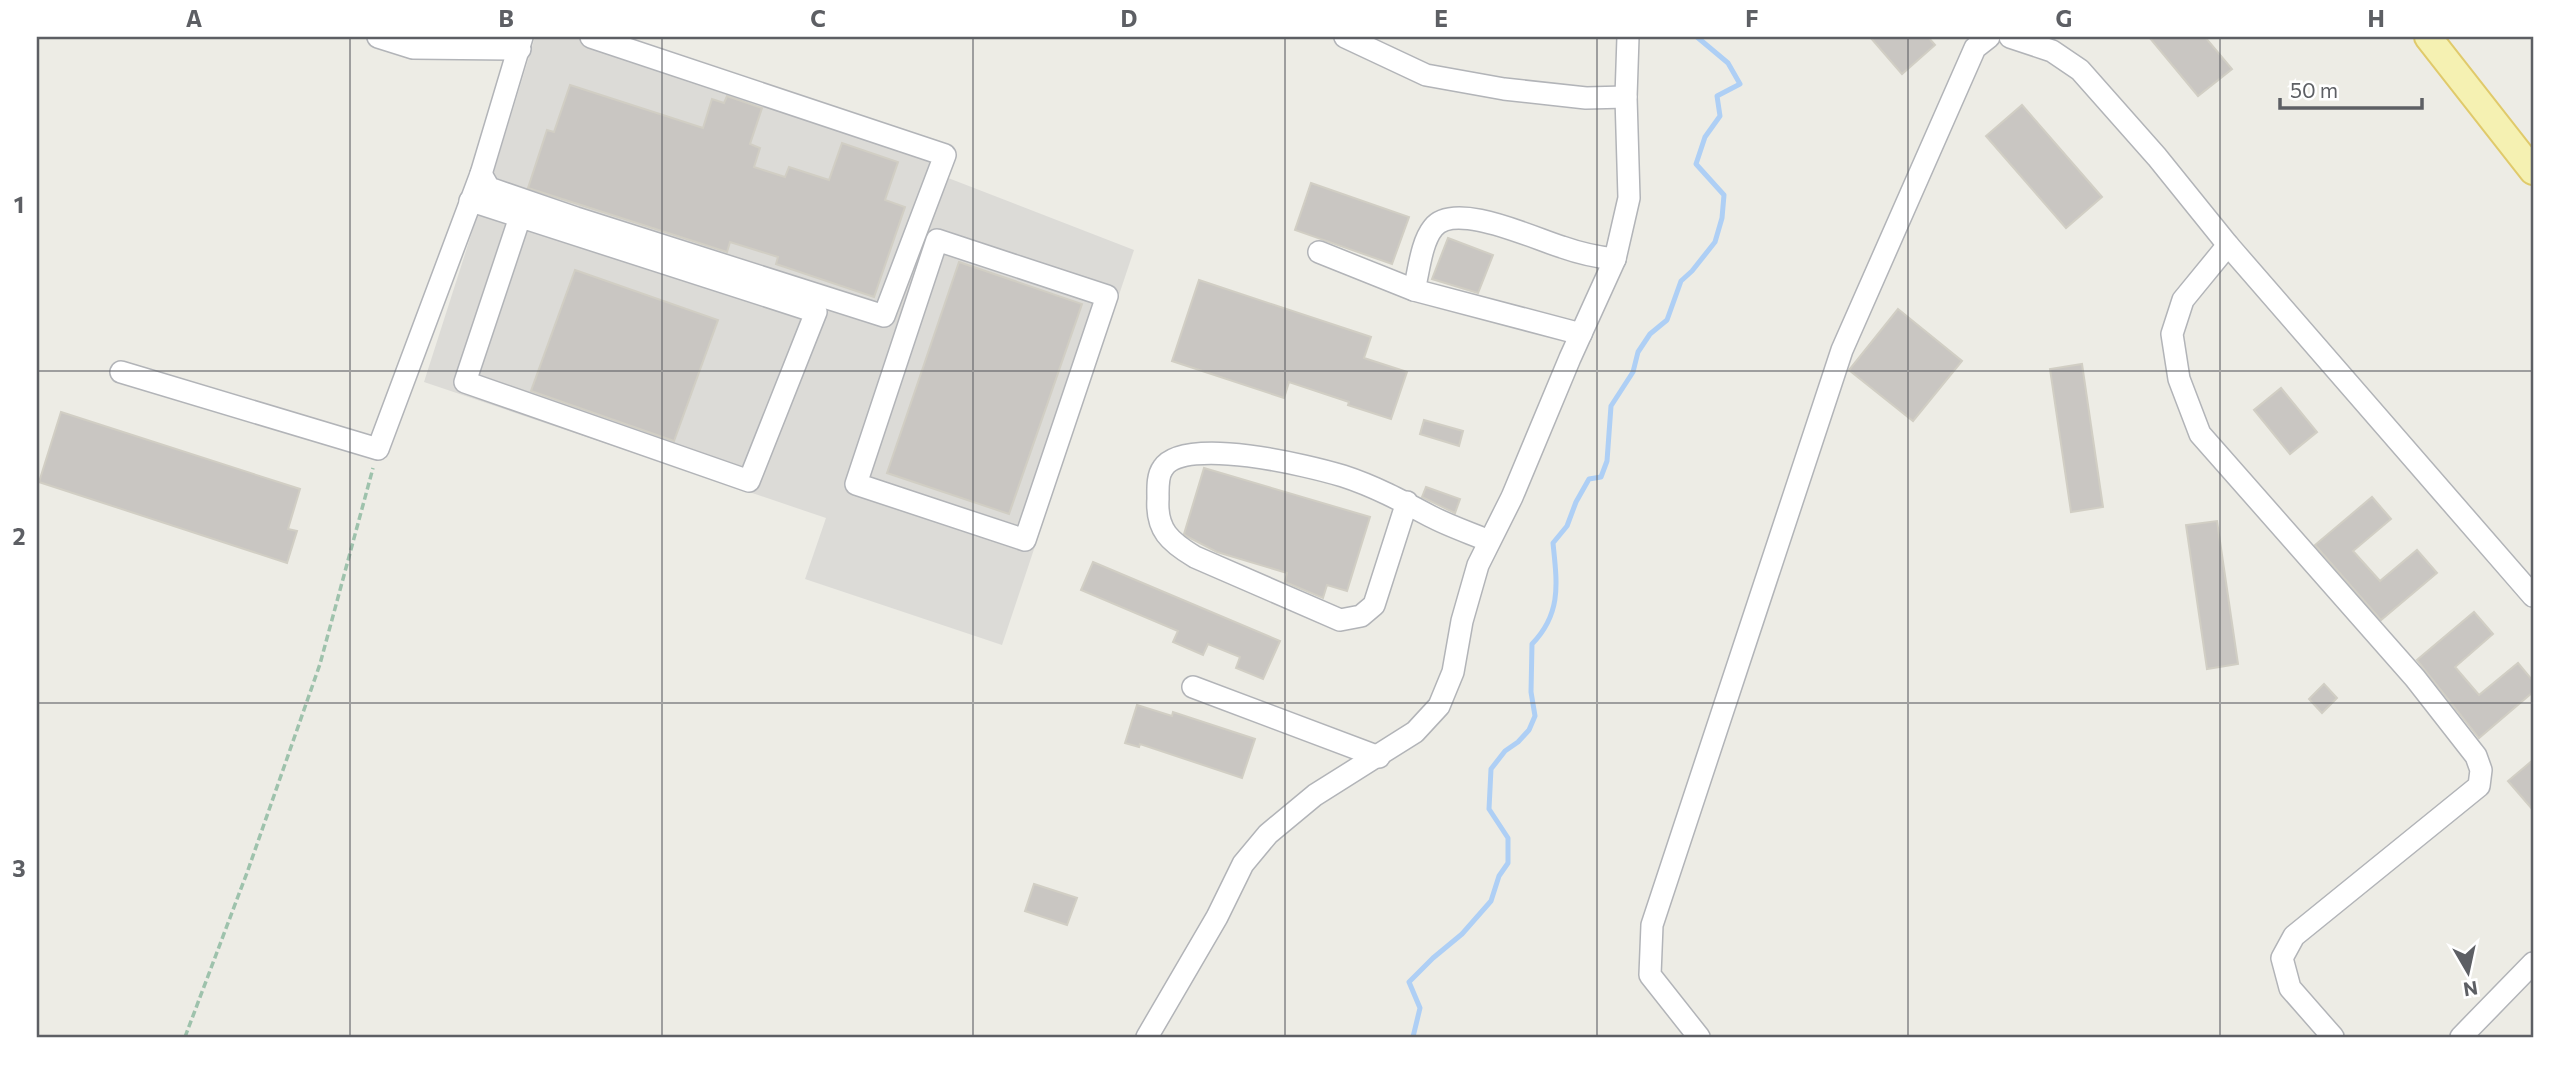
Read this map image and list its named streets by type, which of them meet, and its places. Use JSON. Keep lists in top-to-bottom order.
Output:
{
  "scale_bar": "50 m",
  "north": "bottom",
  "grid": {
    "columns": [
      "A",
      "B",
      "C",
      "D",
      "E",
      "F",
      "G",
      "H"
    ],
    "rows": ["1", "2", "3"]
  }
}
